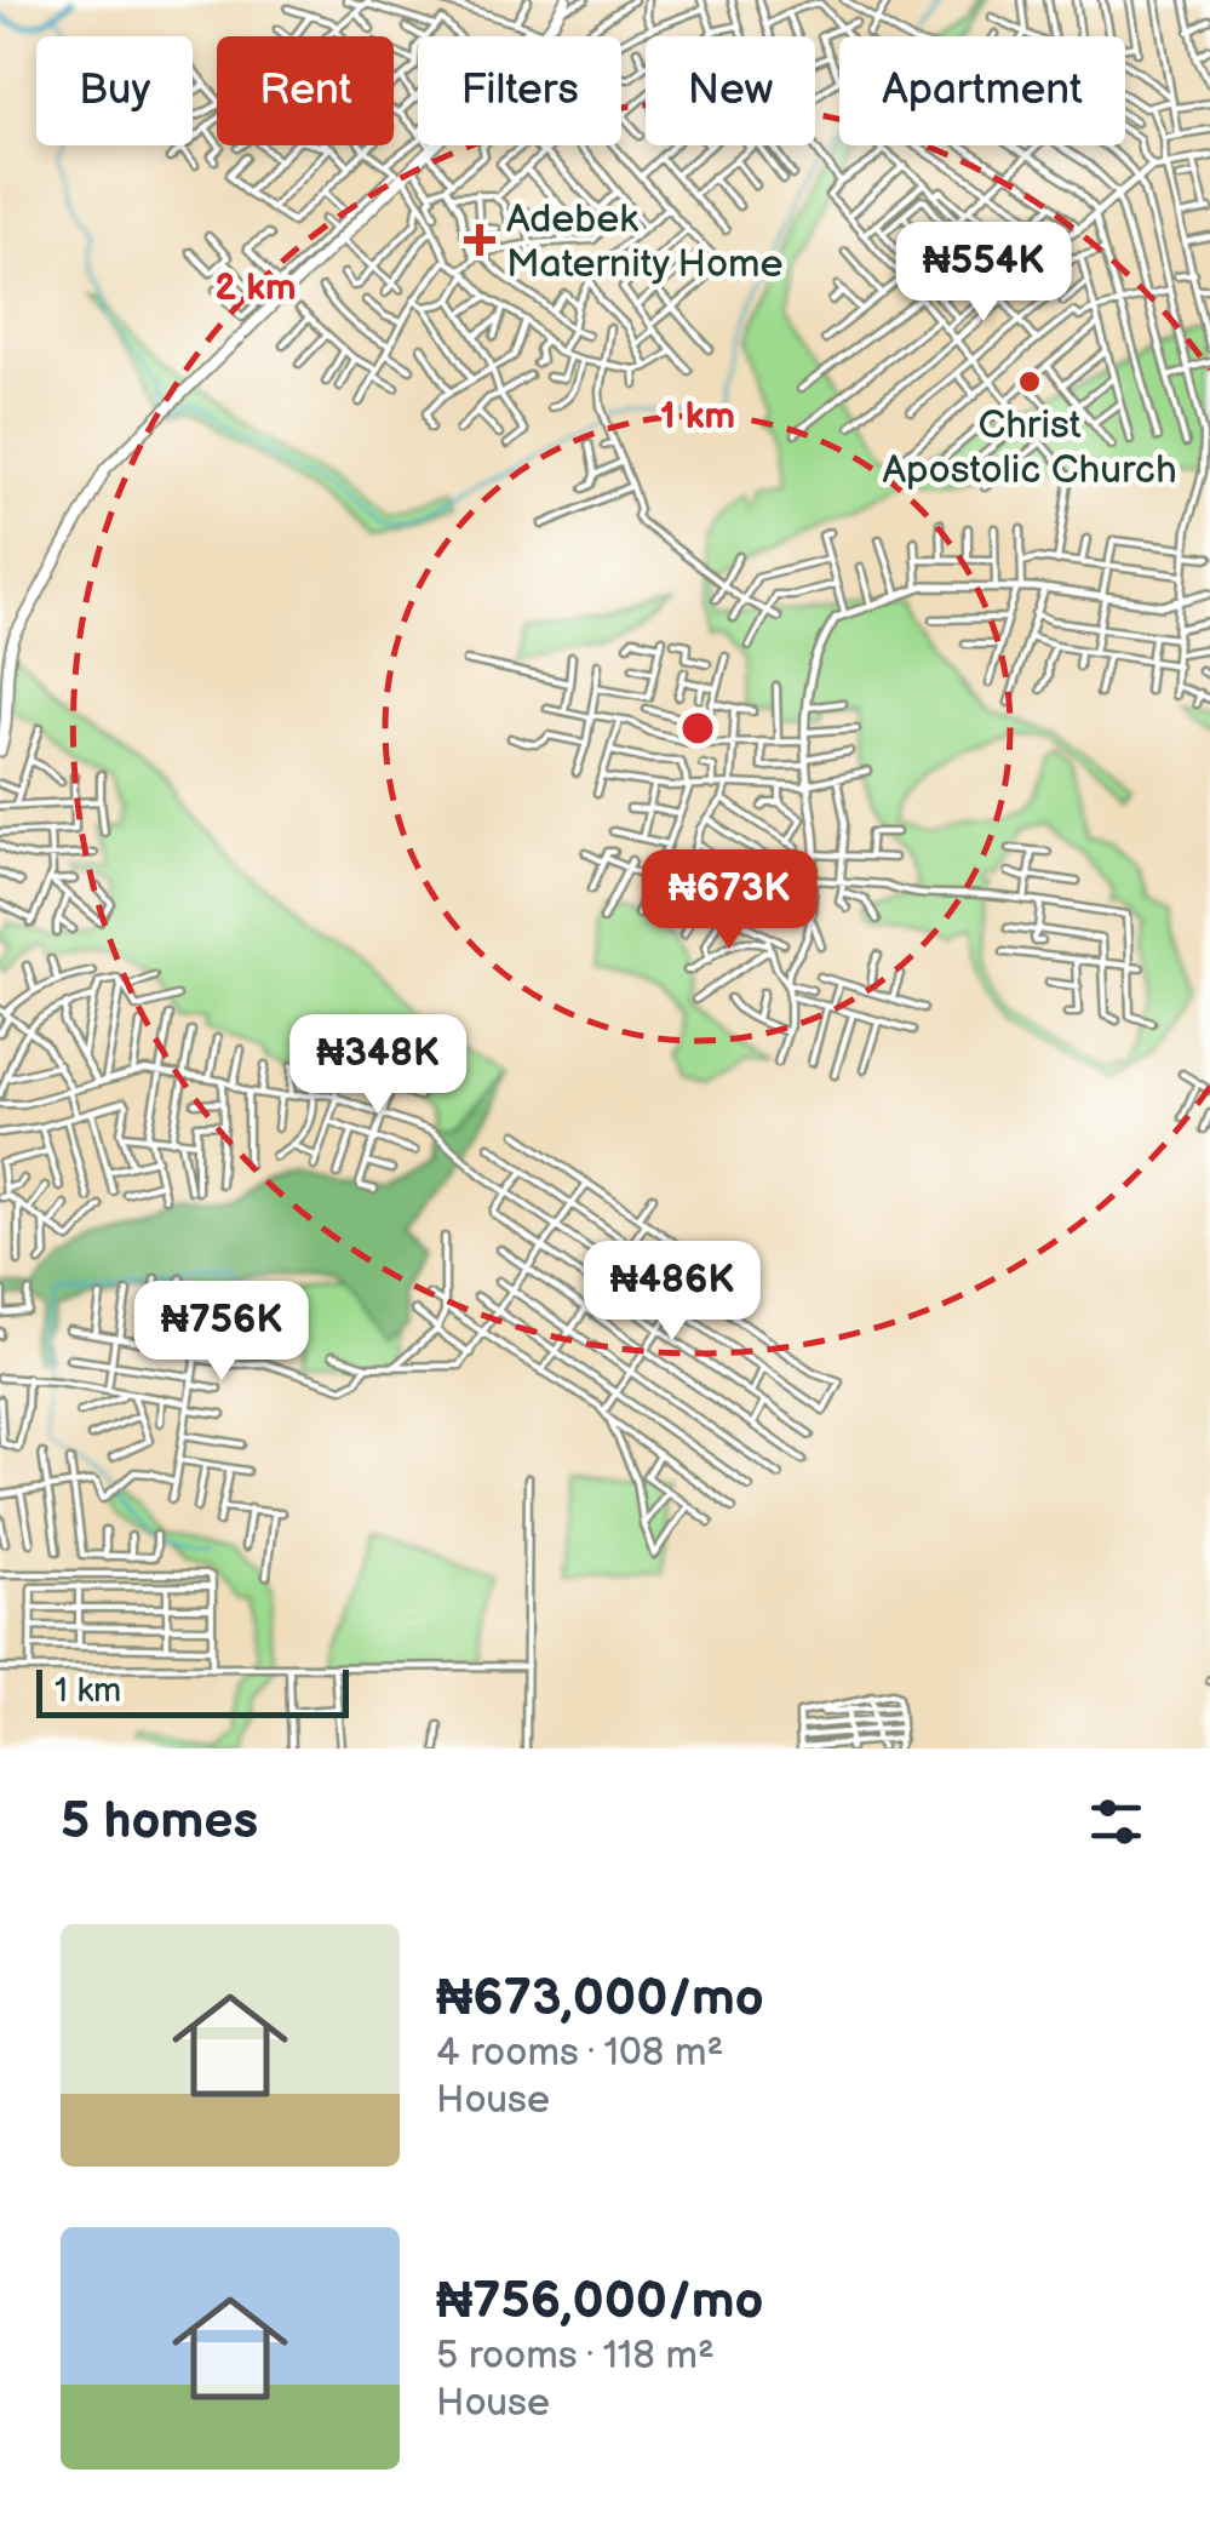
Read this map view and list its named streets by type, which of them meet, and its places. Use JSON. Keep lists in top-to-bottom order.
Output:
{
  "places": {
    "health": ["Adebek Maternity Home"],
    "other": ["Christ Apostolic Church"]
  },
  "scale_bar": "1 km",
  "page": {
    "chip": [
      "Buy",
      "Rent",
      "Filters",
      "New",
      "Apartment"
    ],
    "price": [
      "₦554K",
      "₦673K",
      "₦348K",
      "₦486K",
      "₦756K"
    ],
    "scale": "1 km",
    "heading": "5 homes",
    "list": [
      {
        "name": "₦673,000/mo",
        "note": "4 rooms · 108 m² · House"
      },
      {
        "name": "₦756,000/mo",
        "note": "5 rooms · 118 m² · House"
      }
    ]
  },
  "rings": ["2 km", "1 km"]
}
